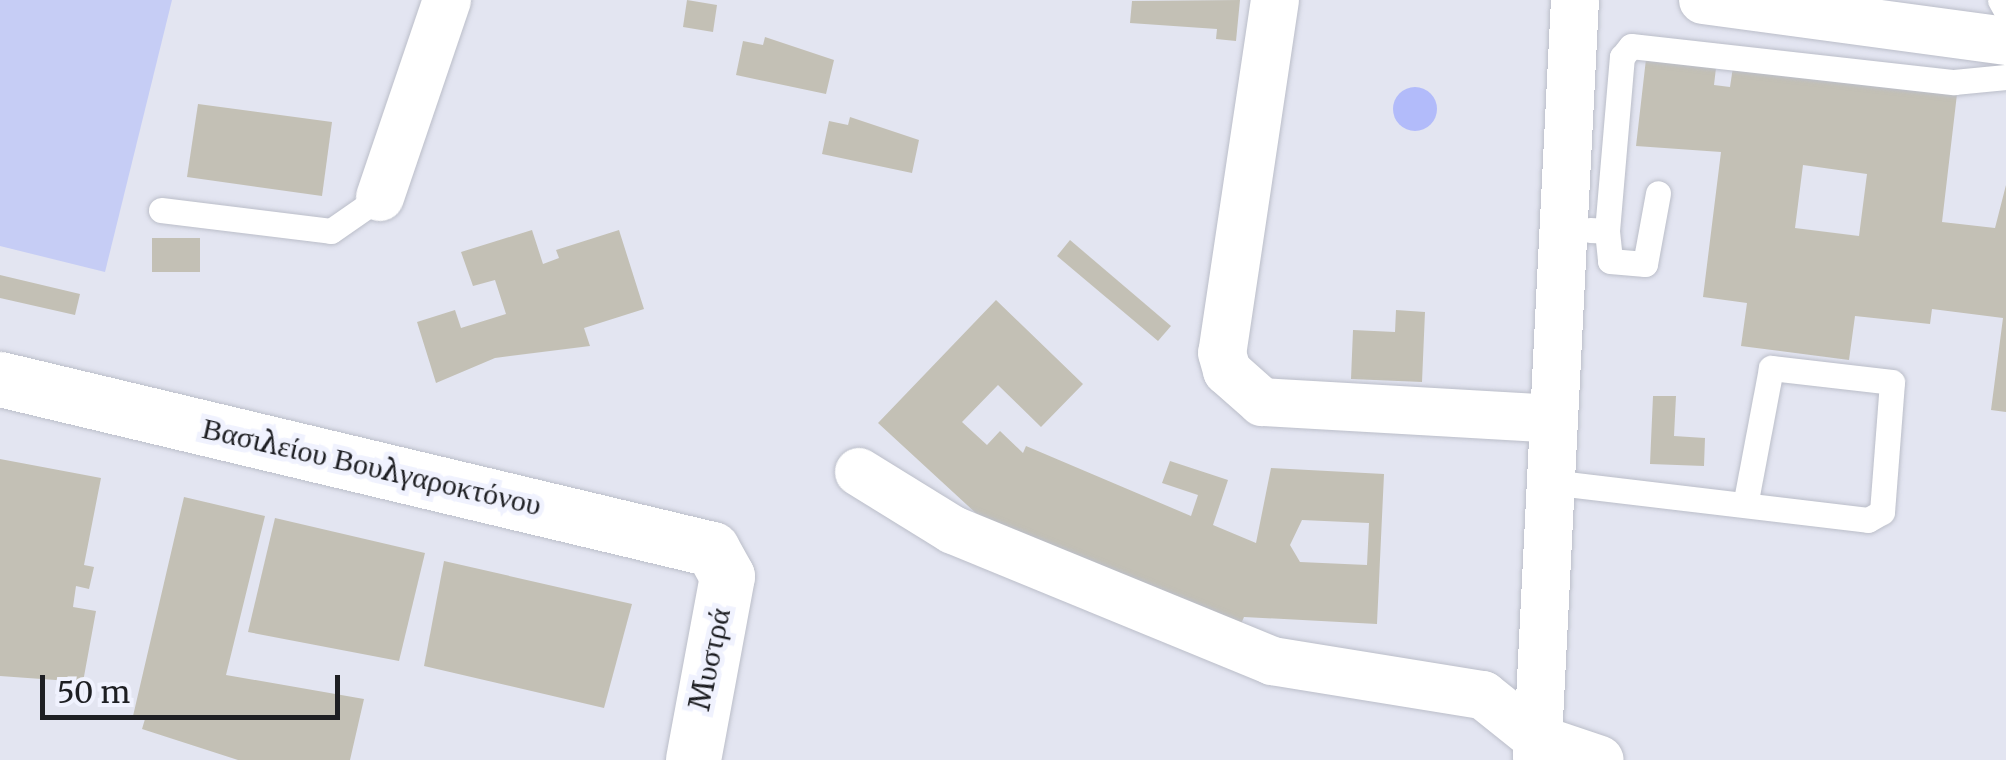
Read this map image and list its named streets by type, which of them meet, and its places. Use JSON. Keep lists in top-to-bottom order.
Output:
{
  "streets": {
    "street": ["Βασιλείου Βουλγαροκτόνου", "Μυστρά"]
  },
  "crossings": [
    ["Βασιλείου Βουλγαροκτόνου", "Μυστρά"]
  ],
  "scale_bar": "50 m"
}
